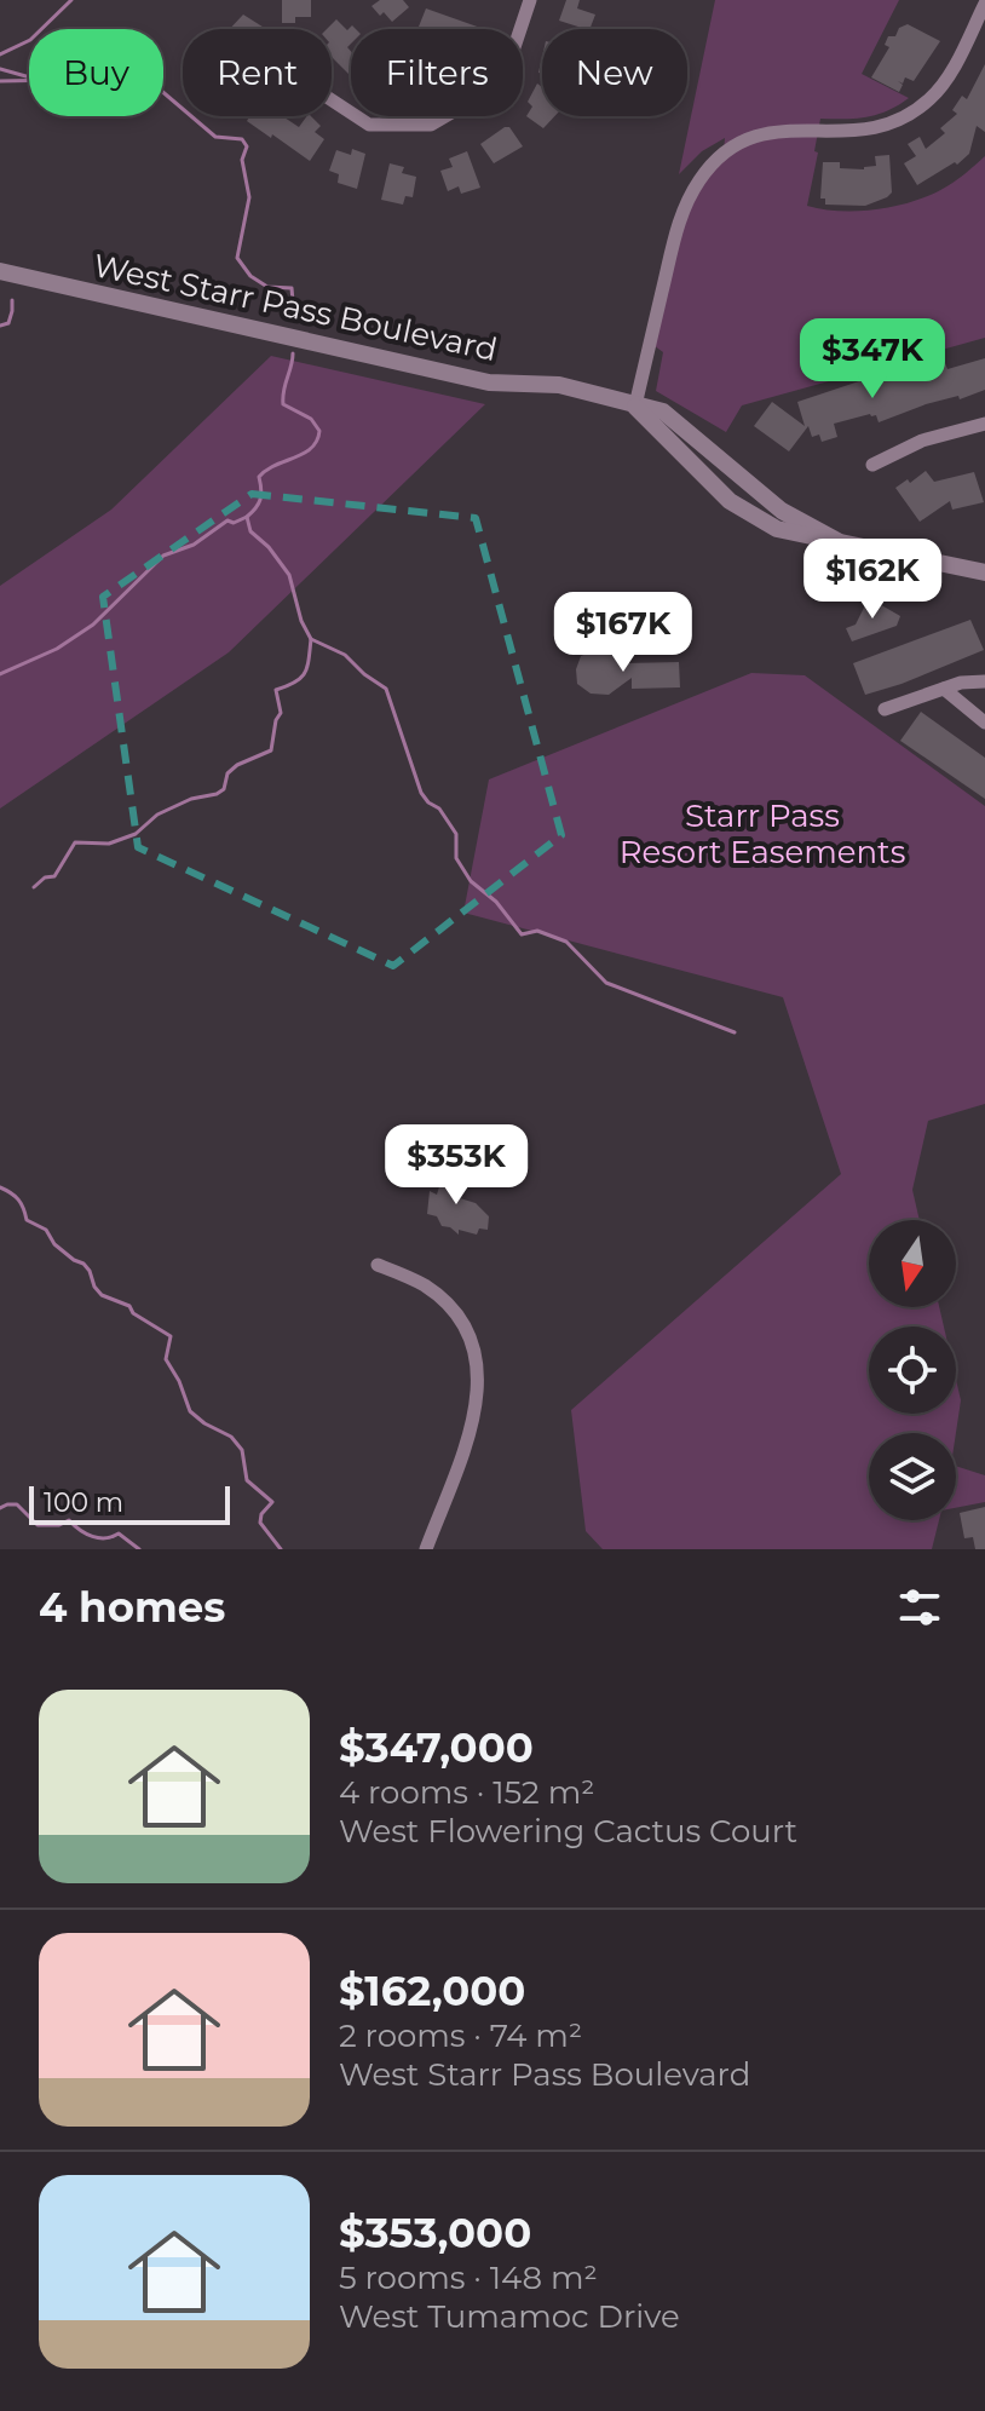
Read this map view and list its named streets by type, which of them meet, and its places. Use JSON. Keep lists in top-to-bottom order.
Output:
{
  "streets": {
    "street": ["West Starr Pass Boulevard"]
  },
  "parks": ["Starr Pass Resort Easements"],
  "scale_bar": "100 m",
  "north": "bottom",
  "page": {
    "chip": [
      "Buy",
      "Rent",
      "Filters",
      "New"
    ],
    "price": [
      "$347K",
      "$162K",
      "$167K",
      "$353K"
    ],
    "scale": "100 m",
    "heading": "4 homes",
    "list": [
      {
        "name": "$347,000",
        "note": "4 rooms · 152 m² · West Flowering Cactus Court"
      },
      {
        "name": "$162,000",
        "note": "2 rooms · 74 m² · West Starr Pass Boulevard"
      },
      {
        "name": "$353,000",
        "note": "5 rooms · 148 m² · West Tumamoc Drive"
      }
    ]
  }
}
